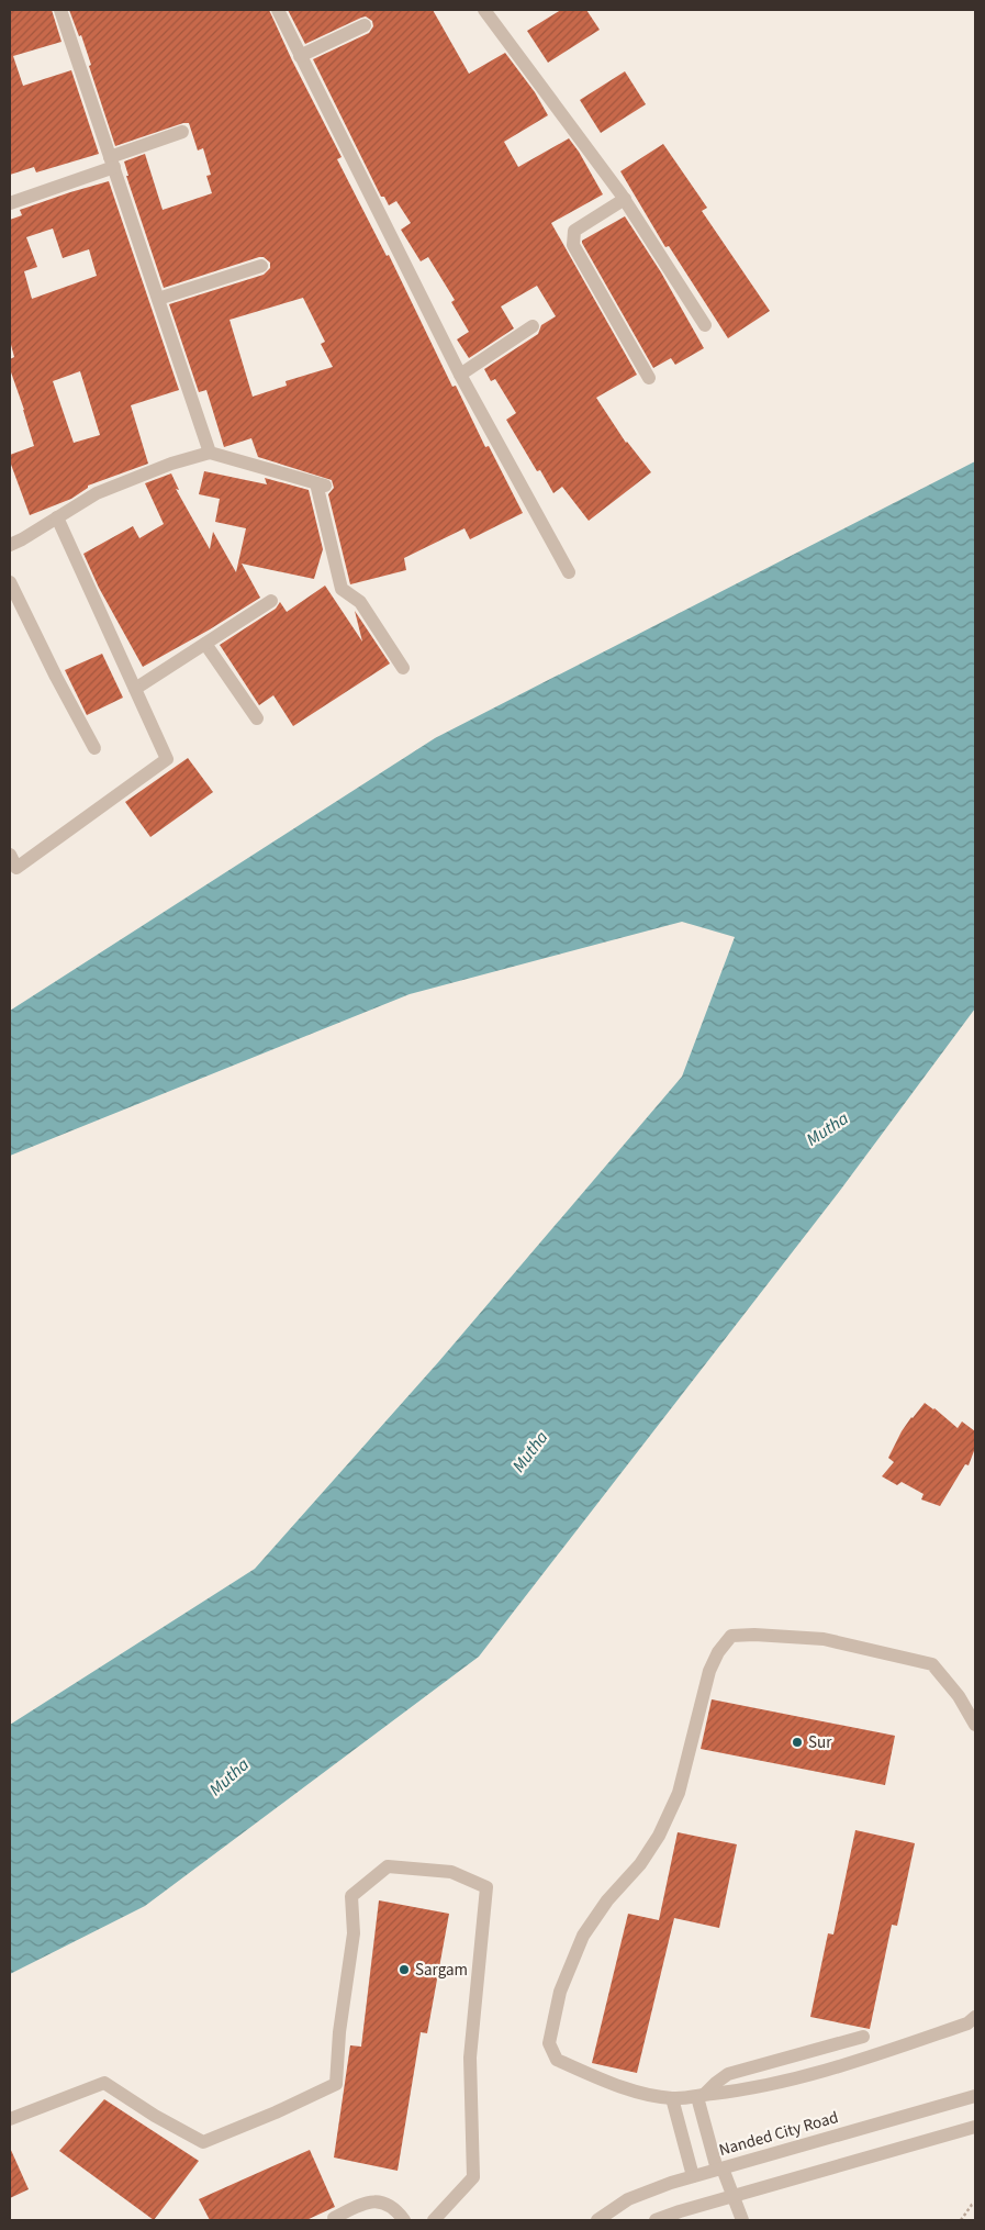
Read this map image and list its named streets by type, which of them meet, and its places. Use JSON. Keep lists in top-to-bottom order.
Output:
{
  "streets": {
    "street": ["Nanded City Road"]
  },
  "water": ["Mutha"],
  "places": ["Sur", "Sargam"]
}
